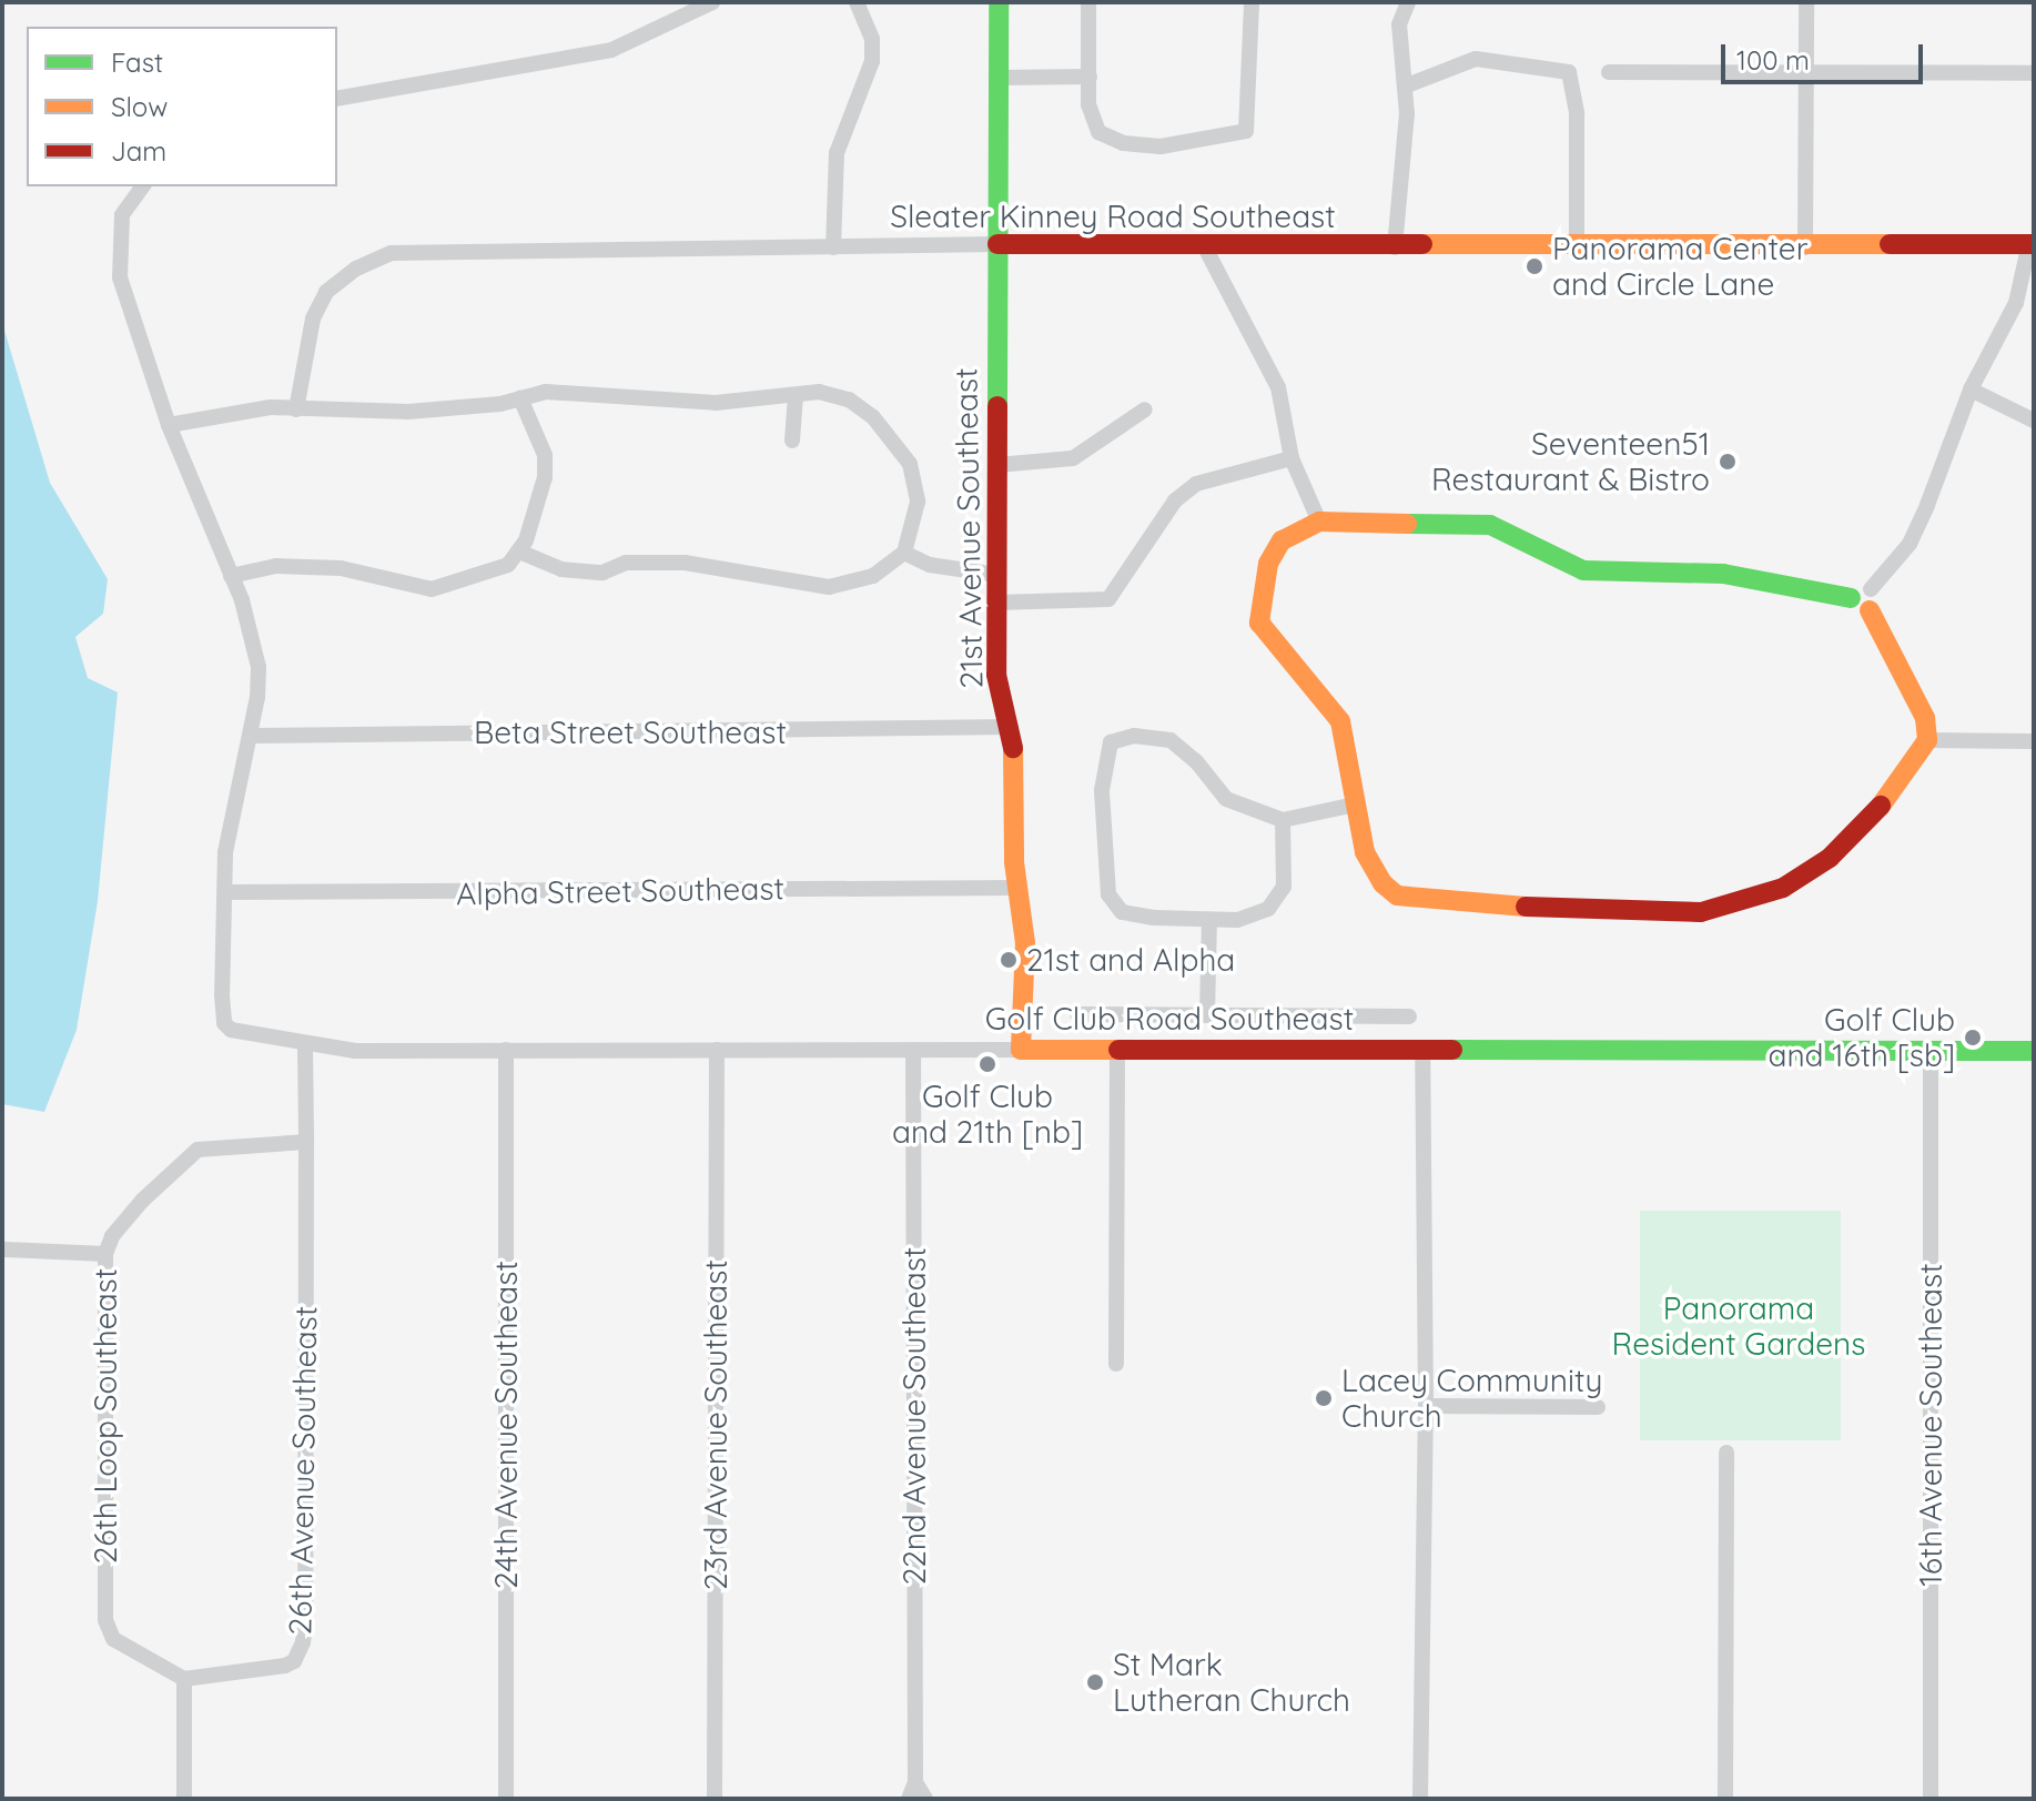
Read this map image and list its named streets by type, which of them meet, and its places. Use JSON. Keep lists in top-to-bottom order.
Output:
{
  "streets": {
    "street": [
      "Sleater Kinney Road Southeast",
      "21st Avenue Southeast",
      "Beta Street Southeast",
      "Alpha Street Southeast",
      "Golf Club Road Southeast",
      "26th Loop Southeast",
      "22nd Avenue Southeast",
      "24th Avenue Southeast",
      "23rd Avenue Southeast",
      "16th Avenue Southeast",
      "26th Avenue Southeast"
    ]
  },
  "crossings": [
    ["Sleater Kinney Road Southeast", "21st Avenue Southeast"],
    ["21st Avenue Southeast", "Beta Street Southeast"],
    ["21st Avenue Southeast", "Alpha Street Southeast"],
    ["21st Avenue Southeast", "Golf Club Road Southeast"],
    ["Alpha Street Southeast", "Golf Club Road Southeast"],
    ["Golf Club Road Southeast", "22nd Avenue Southeast"],
    ["Golf Club Road Southeast", "24th Avenue Southeast"],
    ["Golf Club Road Southeast", "23rd Avenue Southeast"],
    ["Golf Club Road Southeast", "16th Avenue Southeast"],
    ["Golf Club Road Southeast", "26th Avenue Southeast"],
    ["26th Loop Southeast", "26th Avenue Southeast"]
  ],
  "parks": ["Panorama Resident Gardens"],
  "places": [
    "Panorama Center and Circle Lane",
    "Seventeen51 Restaurant & Bistro",
    "21st and Alpha",
    "Golf Club and 16th [sb]",
    "Golf Club and 21th [nb]",
    "Lacey Community Church",
    "St Mark Lutheran Church"
  ],
  "legend": ["Fast", "Slow", "Jam"],
  "scale_bar": "100 m"
}
